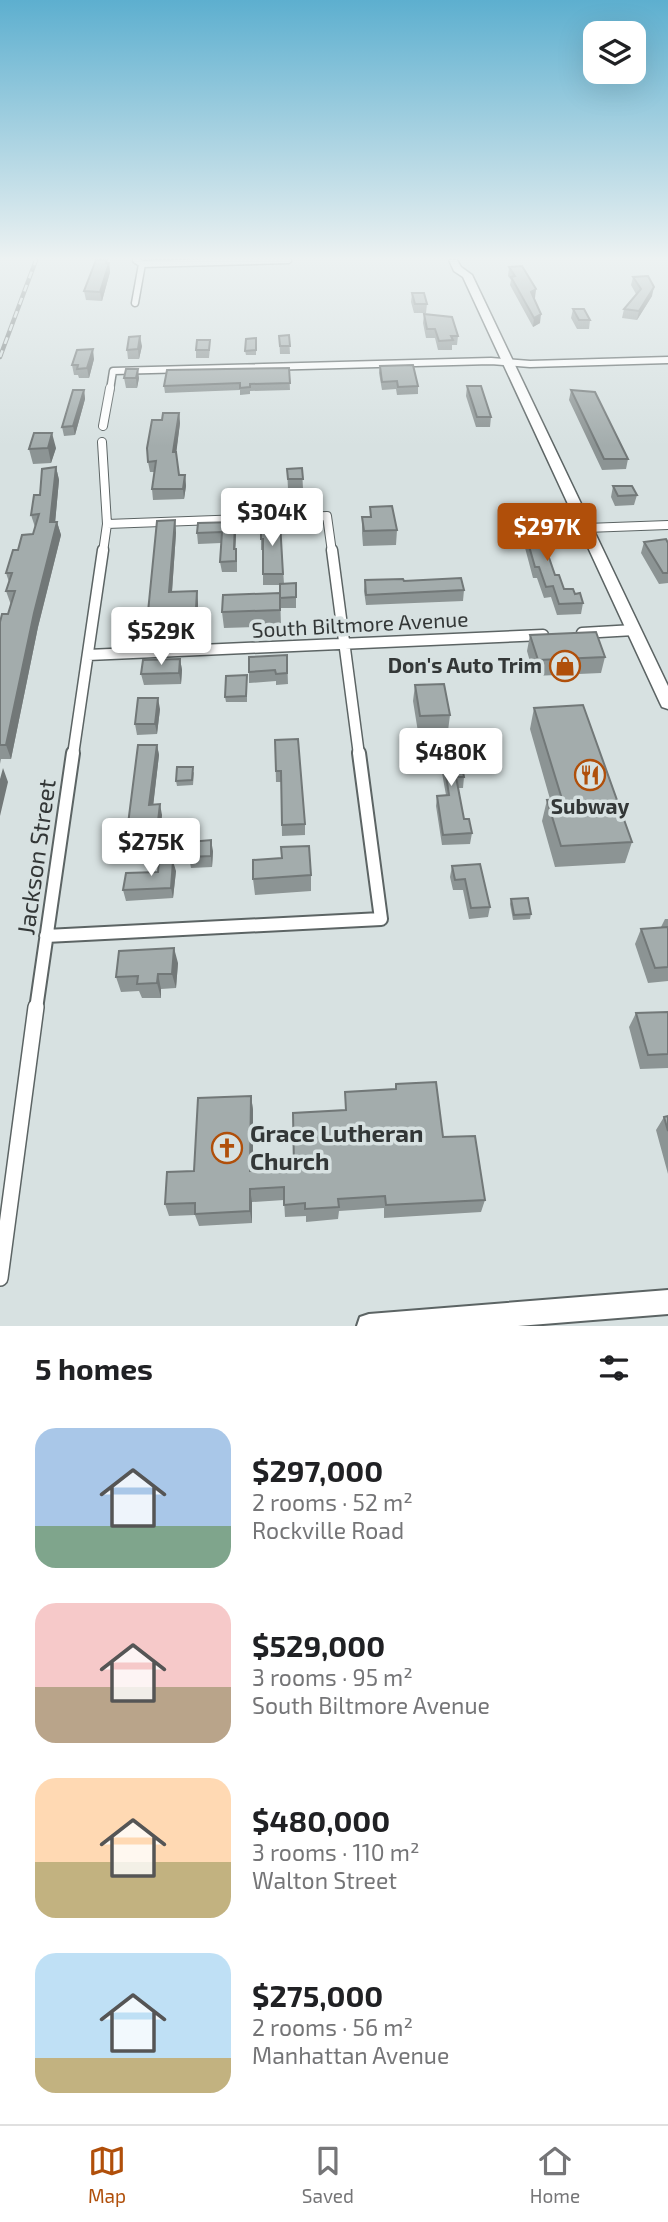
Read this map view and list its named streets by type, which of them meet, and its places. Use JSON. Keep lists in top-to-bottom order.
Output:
{
  "streets": {
    "street": ["South Biltmore Avenue", "Jackson Street"]
  },
  "crossings": [
    ["South Biltmore Avenue", "Jackson Street"]
  ],
  "places": {
    "shop": ["Don's Auto Trim"],
    "restaurant": ["Subway"],
    "church": ["Grace Lutheran Church"]
  },
  "page": {
    "price": [
      "$304K",
      "$297K",
      "$529K",
      "$480K",
      "$275K"
    ],
    "heading": "5 homes",
    "list": [
      {
        "name": "$297,000",
        "note": "2 rooms · 52 m² · Rockville Road"
      },
      {
        "name": "$529,000",
        "note": "3 rooms · 95 m² · South Biltmore Avenue"
      },
      {
        "name": "$480,000",
        "note": "3 rooms · 110 m² · Walton Street"
      },
      {
        "name": "$275,000",
        "note": "2 rooms · 56 m² · Manhattan Avenue"
      }
    ],
    "tabs": ["Map", "Saved", "Home"]
  }
}
